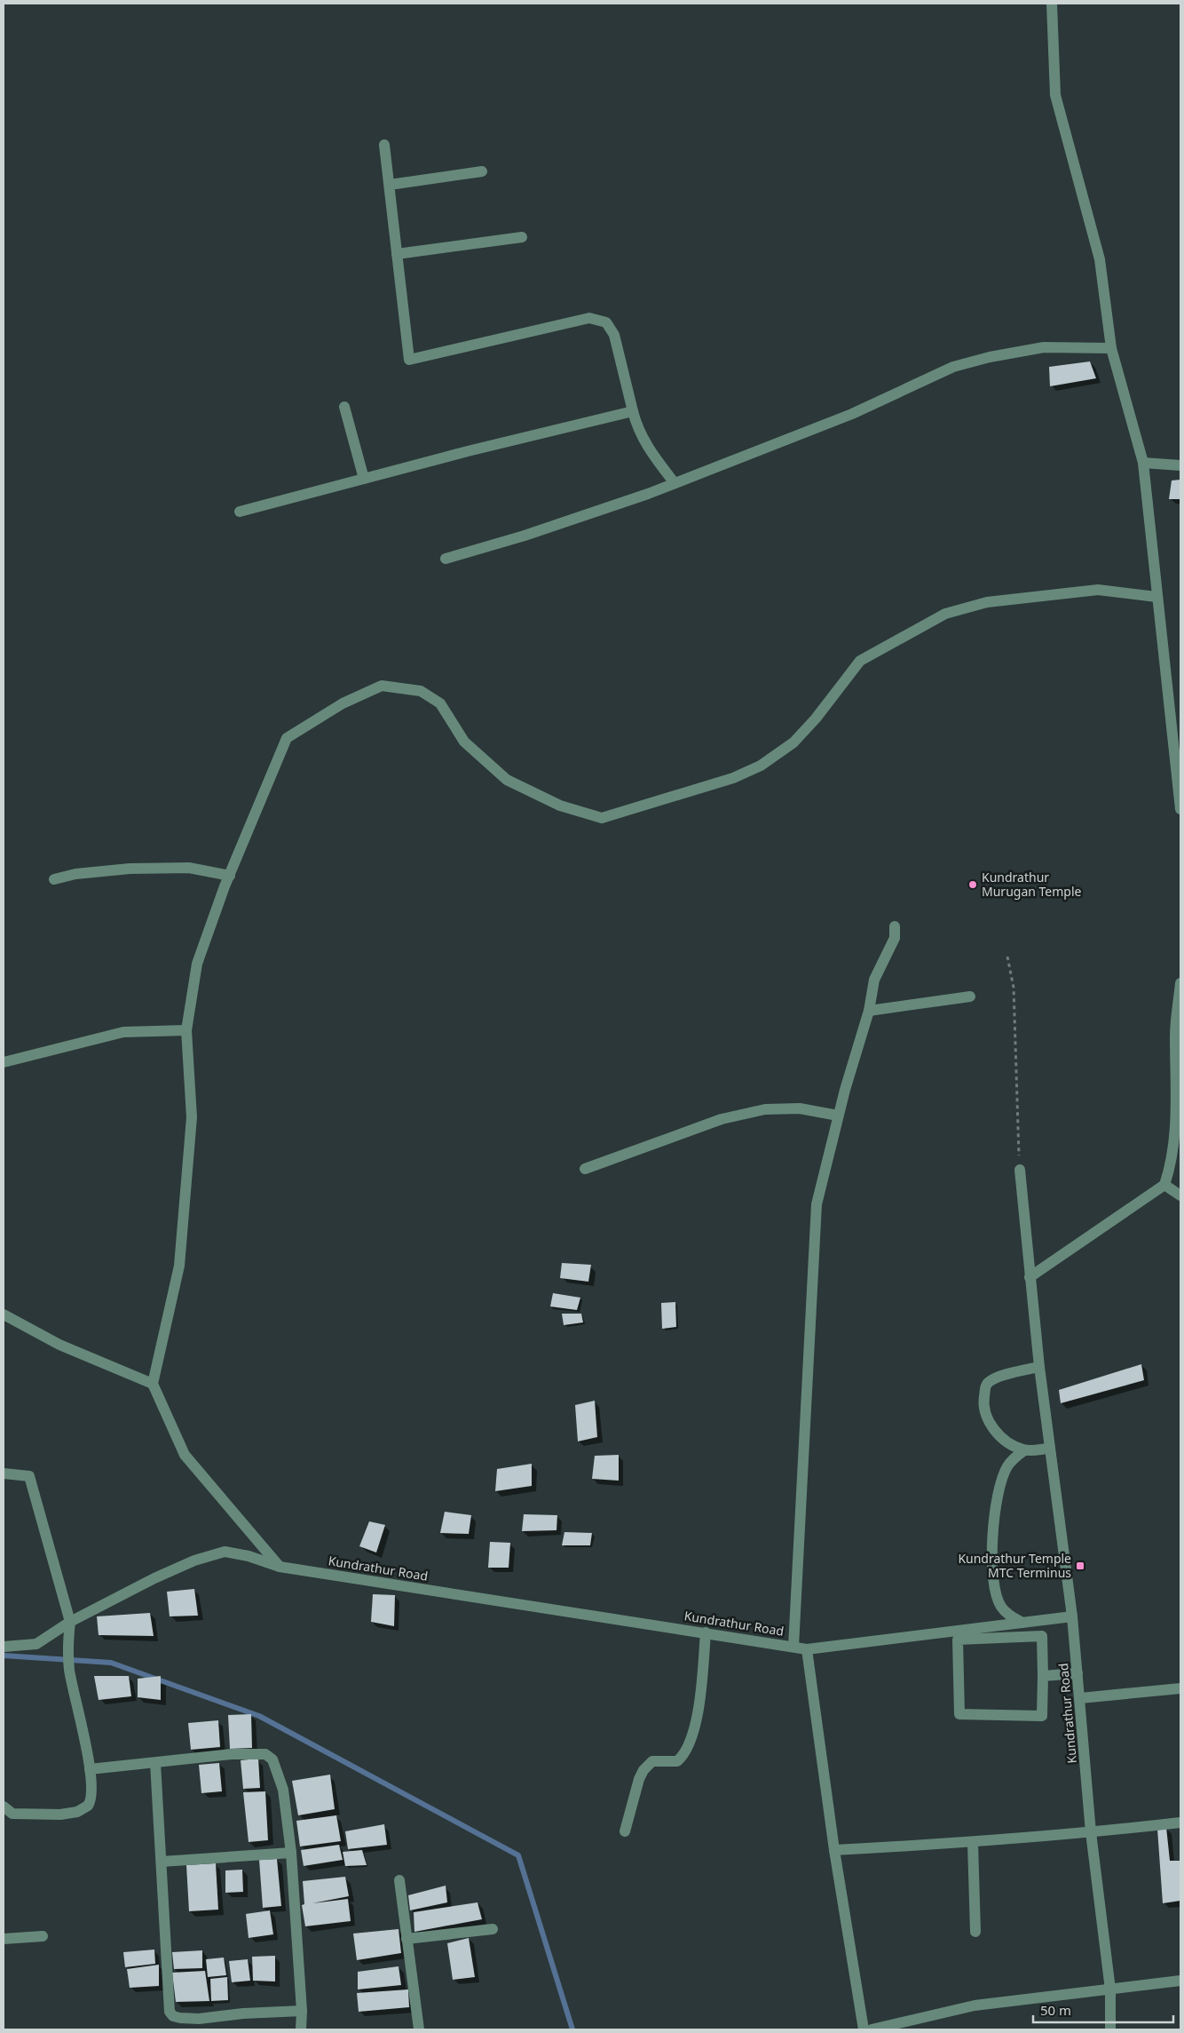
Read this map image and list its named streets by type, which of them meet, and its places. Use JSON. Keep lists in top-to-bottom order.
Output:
{
  "streets": {
    "street": ["Kundrathur Road"]
  },
  "places": {
    "other": ["Kundrathur Murugan Temple"],
    "transit": ["Kundrathur Temple MTC Terminus"]
  },
  "scale_bar": "50 m"
}
